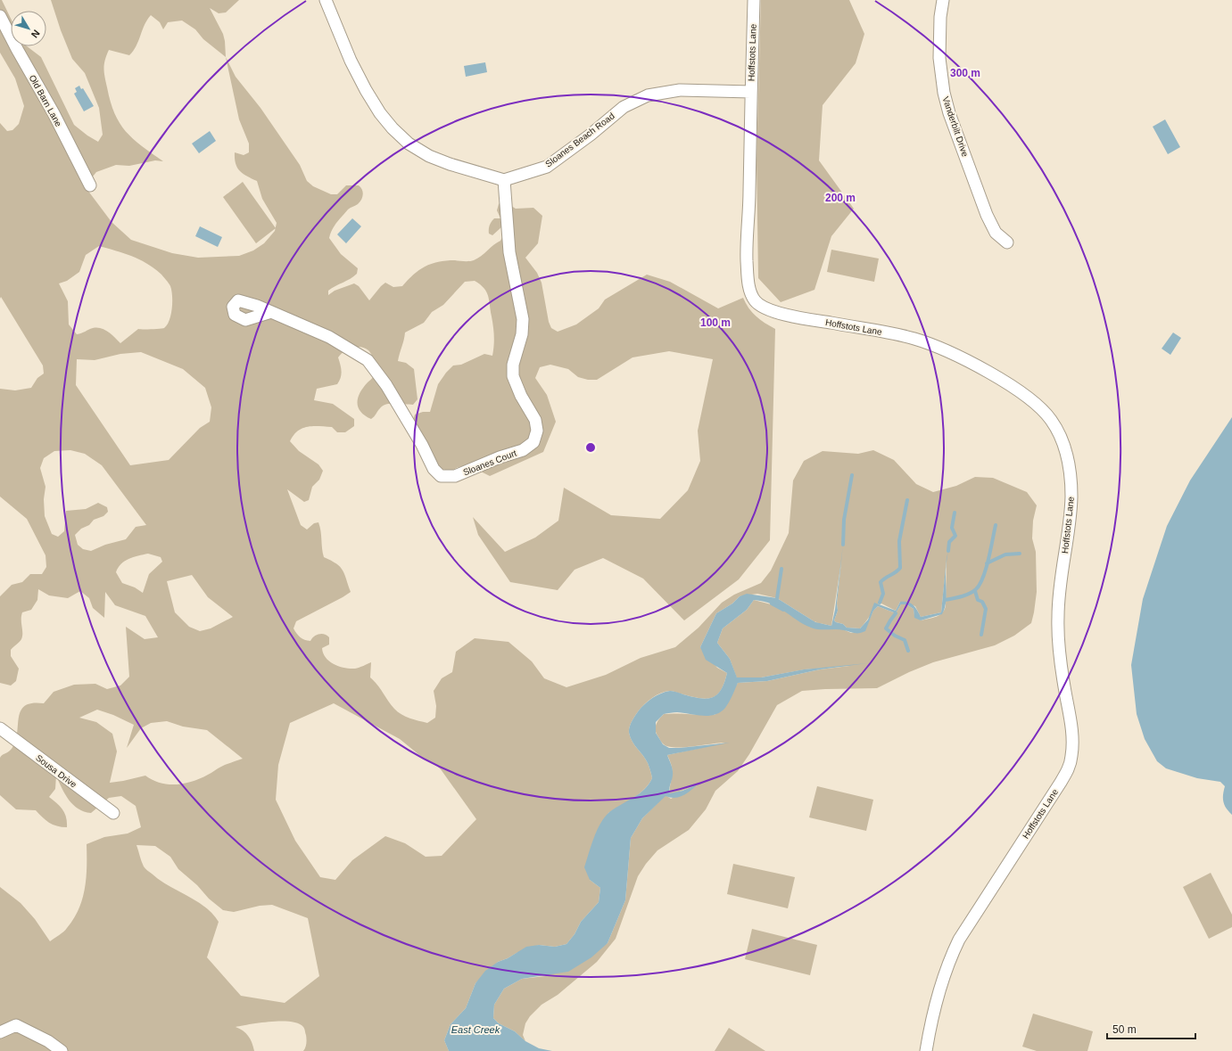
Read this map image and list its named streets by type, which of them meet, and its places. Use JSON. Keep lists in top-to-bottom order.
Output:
{
  "streets": {
    "street": [
      "Hoffstots Lane",
      "Old Barn Lane",
      "Vanderbilt Drive",
      "Sloanes Beach Road",
      "Sloanes Court",
      "Sousa Drive"
    ]
  },
  "crossings": [
    ["Hoffstots Lane", "Sloanes Beach Road"],
    ["Sloanes Beach Road", "Sloanes Court"]
  ],
  "water": ["East Creek"],
  "scale_bar": "50 m",
  "north": "bottom right",
  "rings": ["300 m", "200 m", "100 m"]
}
